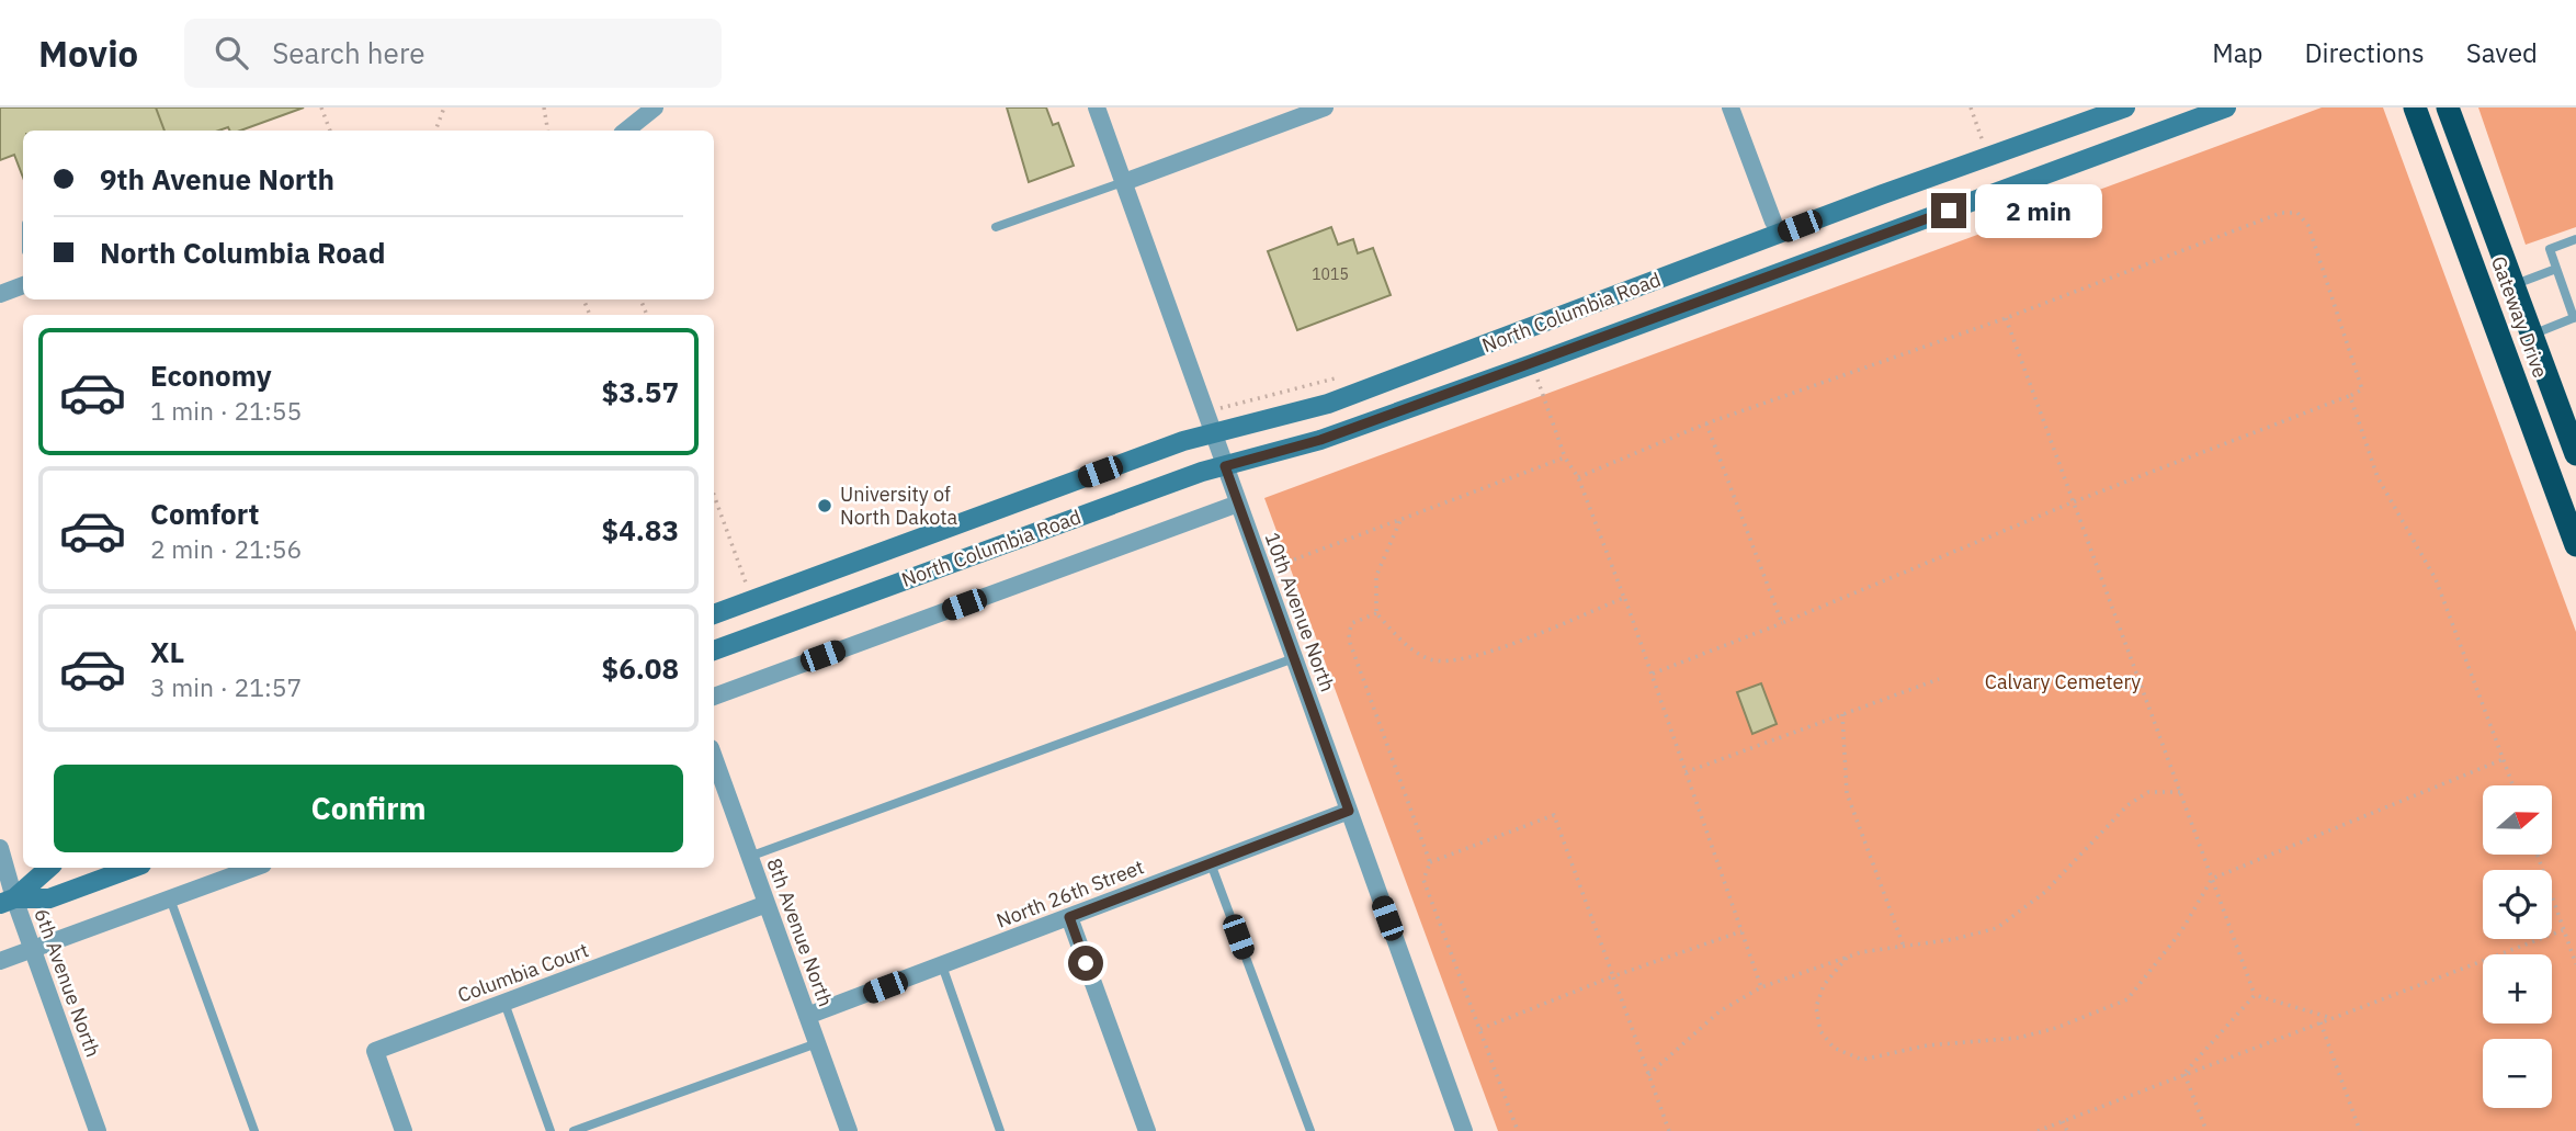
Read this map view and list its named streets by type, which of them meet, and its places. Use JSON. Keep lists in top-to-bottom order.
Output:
{
  "streets": {
    "highway": ["Gateway Drive"],
    "main road": ["North Columbia Road"],
    "street": [
      "10th Avenue North",
      "North 26th Street",
      "8th Avenue North",
      "Columbia Court",
      "6th Avenue North"
    ]
  },
  "crossings": [
    ["North Columbia Road", "10th Avenue North"],
    ["10th Avenue North", "North 26th Street"],
    ["North 26th Street", "8th Avenue North"],
    ["8th Avenue North", "Columbia Court"]
  ],
  "parks": ["Calvary Cemetery"],
  "places": ["University of North Dakota"],
  "house_numbers": ["1015"],
  "north": "right",
  "page": {
    "header": "Movio",
    "search": "Search here",
    "nav": ["Map", "Directions", "Saved"],
    "banner": ["9th Avenue North", "North Columbia Road"],
    "bubble": "2 min",
    "list": [
      {
        "name": "Economy",
        "note": "1 min · 21:55",
        "value": "$3.57"
      },
      {
        "name": "Comfort",
        "note": "2 min · 21:56",
        "value": "$4.83"
      },
      {
        "name": "XL",
        "note": "3 min · 21:57",
        "value": "$6.08"
      }
    ],
    "buttons": "Confirm",
    "map_buttons": ["+", "−"]
  }
}
